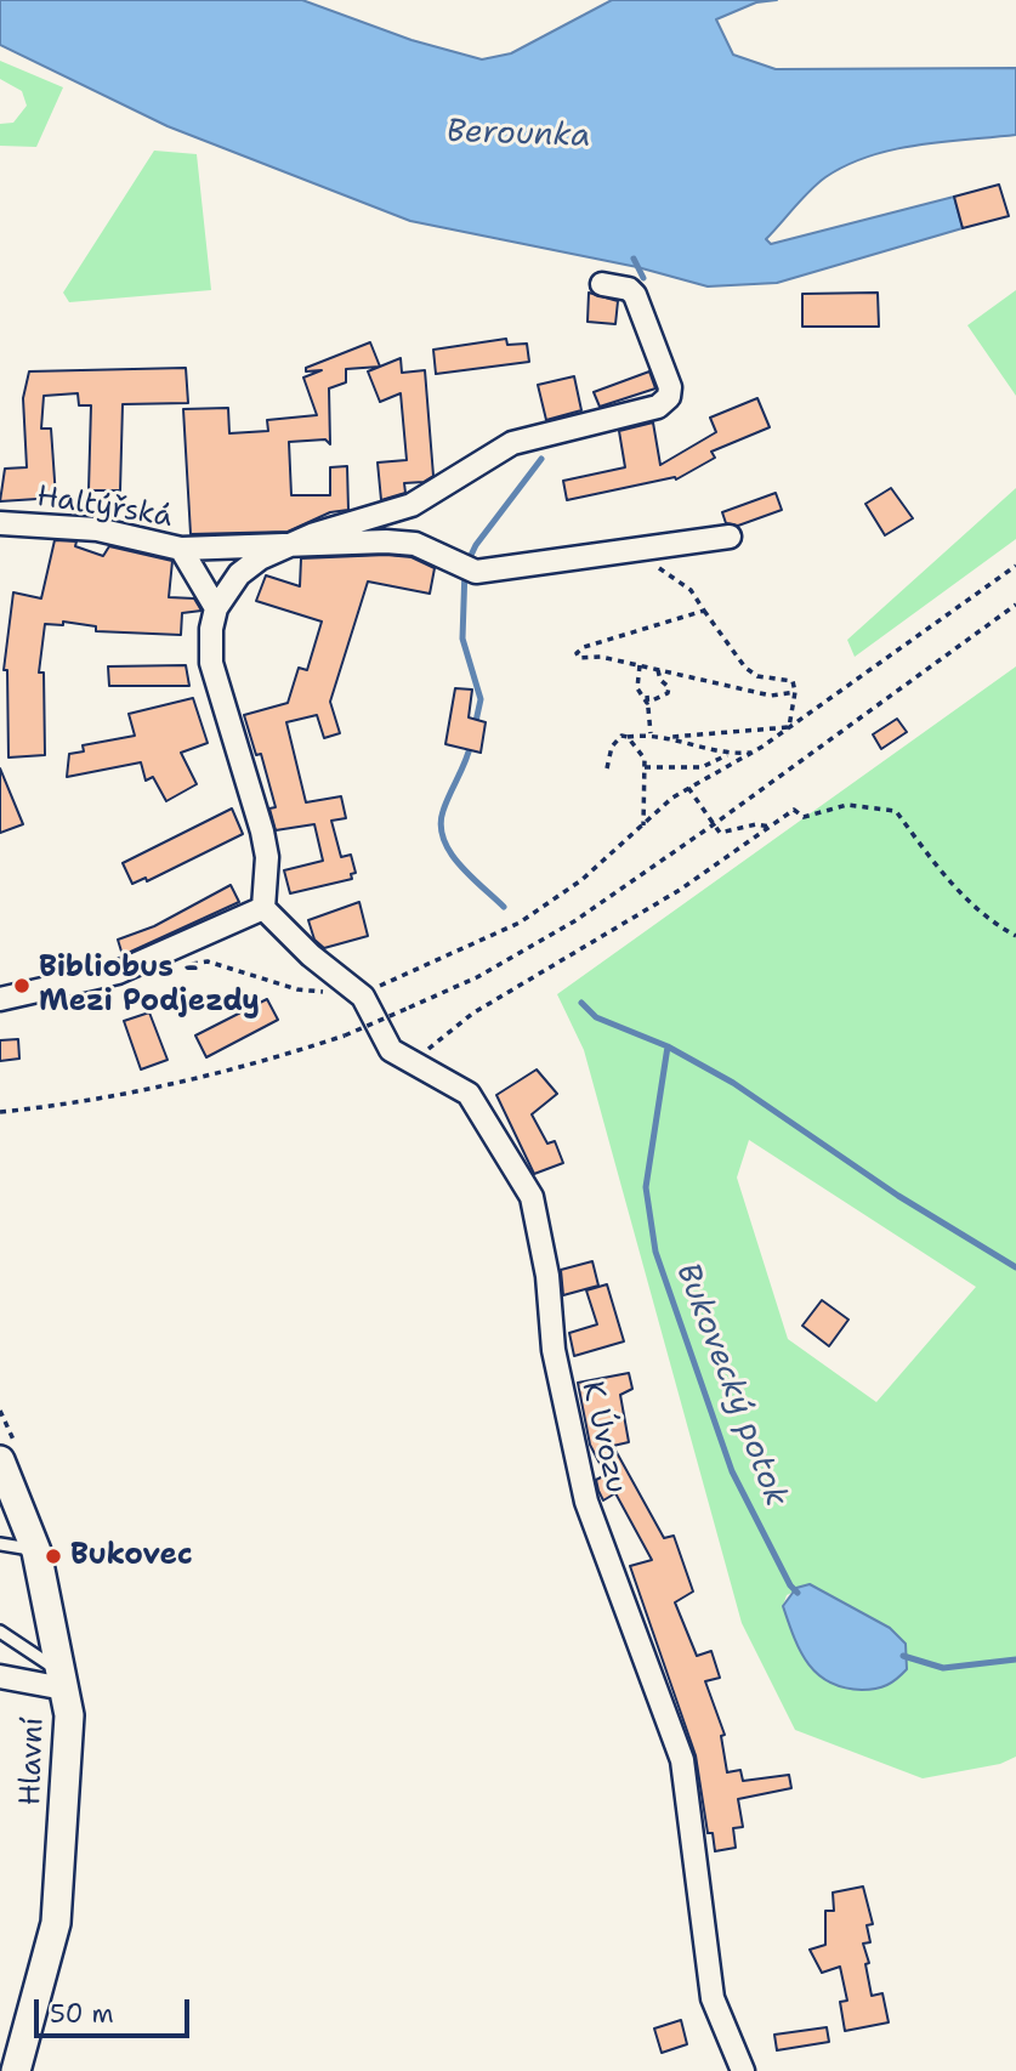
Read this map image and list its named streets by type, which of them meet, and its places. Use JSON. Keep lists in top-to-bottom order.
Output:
{
  "streets": {
    "street": ["Haltýřská", "K Úvozu", "Hlavní"]
  },
  "water": ["Berounka", "Bukovecký potok"],
  "places": ["Bibliobus - Mezi Podjezdy", "Bukovec"],
  "scale_bar": "50 m"
}
